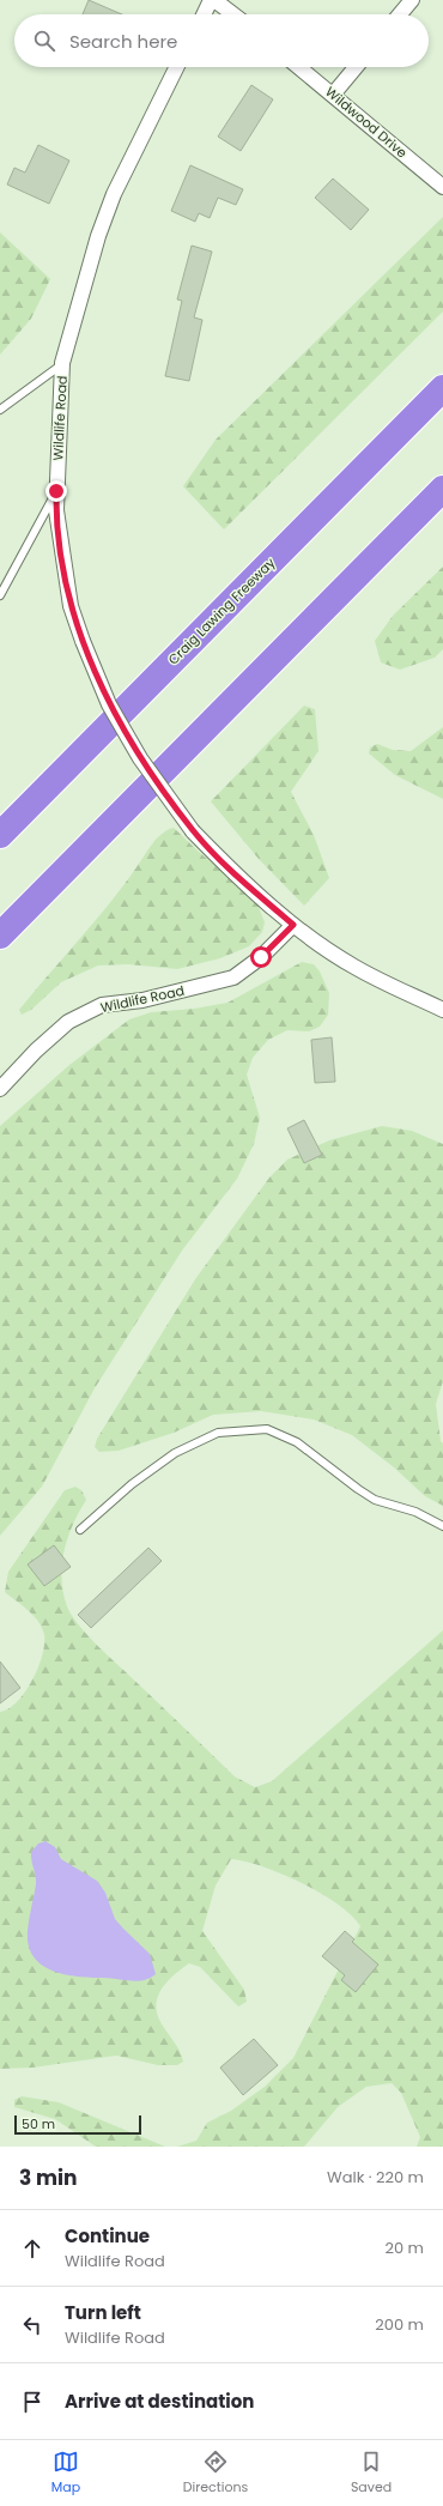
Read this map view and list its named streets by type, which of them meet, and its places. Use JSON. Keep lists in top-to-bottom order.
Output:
{
  "streets": {
    "highway": ["Craig Lawing Freeway"],
    "street": ["Wildwood Drive", "Wildlife Road"]
  },
  "scale_bar": "50 m",
  "page": {
    "search": "Search here",
    "scale": "50 m",
    "heading": ["3 min", "Walk · 220 m"],
    "list": [
      ["Continue", "Wildlife Road", "20 m"],
      ["Turn left", "Wildlife Road", "200 m"],
      "Arrive at destination"
    ],
    "nav": ["Map", "Directions", "Saved"]
  }
}
